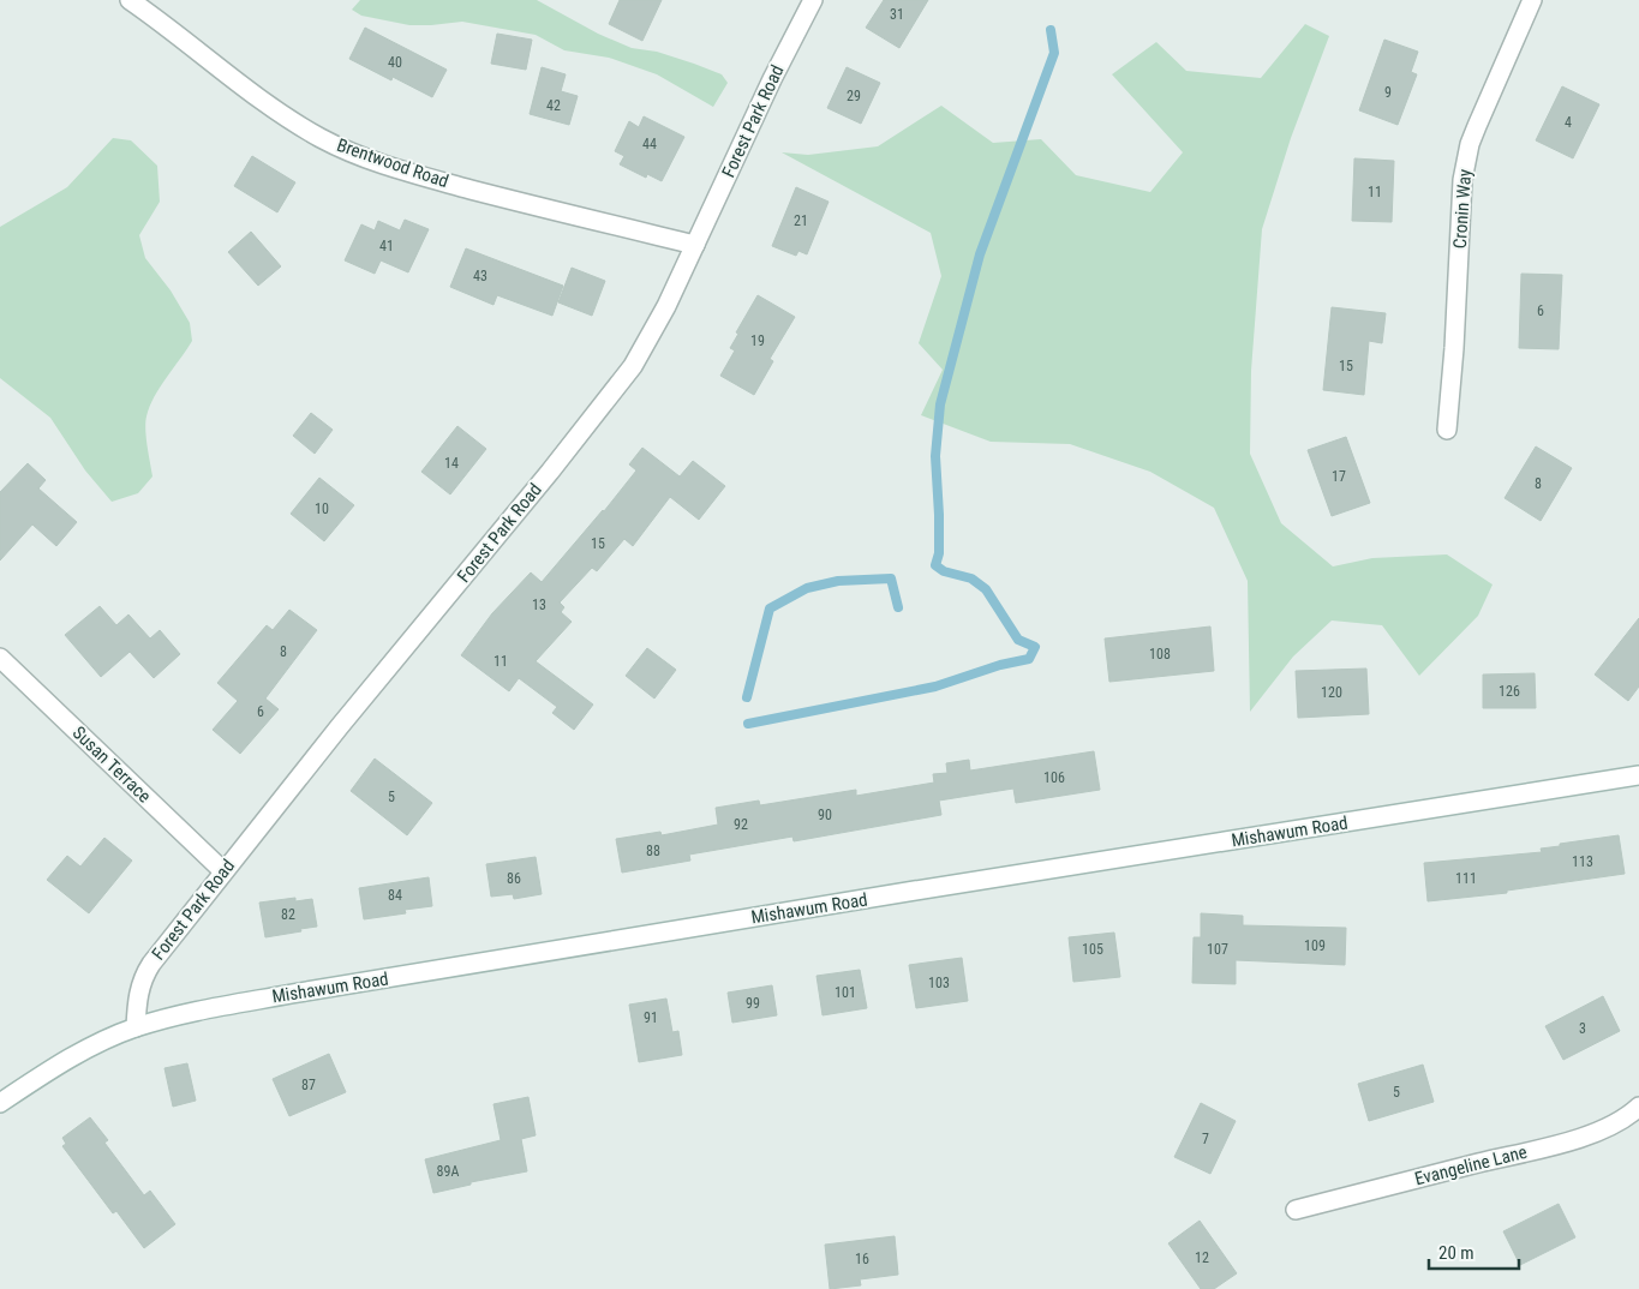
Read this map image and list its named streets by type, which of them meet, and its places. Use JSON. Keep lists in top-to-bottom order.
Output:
{
  "streets": {
    "street": [
      "Forest Park Road",
      "Brentwood Road",
      "Cronin Way",
      "Susan Terrace",
      "Mishawum Road",
      "Evangeline Lane"
    ]
  },
  "crossings": [
    ["Forest Park Road", "Brentwood Road"],
    ["Forest Park Road", "Susan Terrace"],
    ["Forest Park Road", "Mishawum Road"]
  ],
  "house_numbers": [
    "31",
    "40",
    "9",
    "29",
    "42",
    "4",
    "44",
    "11",
    "21",
    "41",
    "43",
    "6",
    "19",
    "15",
    "14",
    "17",
    "8",
    "10",
    "15",
    "13",
    "8",
    "108",
    "11",
    "126",
    "120",
    "6",
    "106",
    "5",
    "90",
    "92",
    "88",
    "113",
    "86",
    "111",
    "84",
    "82",
    "109",
    "105",
    "107",
    "103",
    "101",
    "99",
    "91",
    "3",
    "87",
    "5",
    "7",
    "89A",
    "12",
    "16"
  ],
  "scale_bar": "20 m"
}
